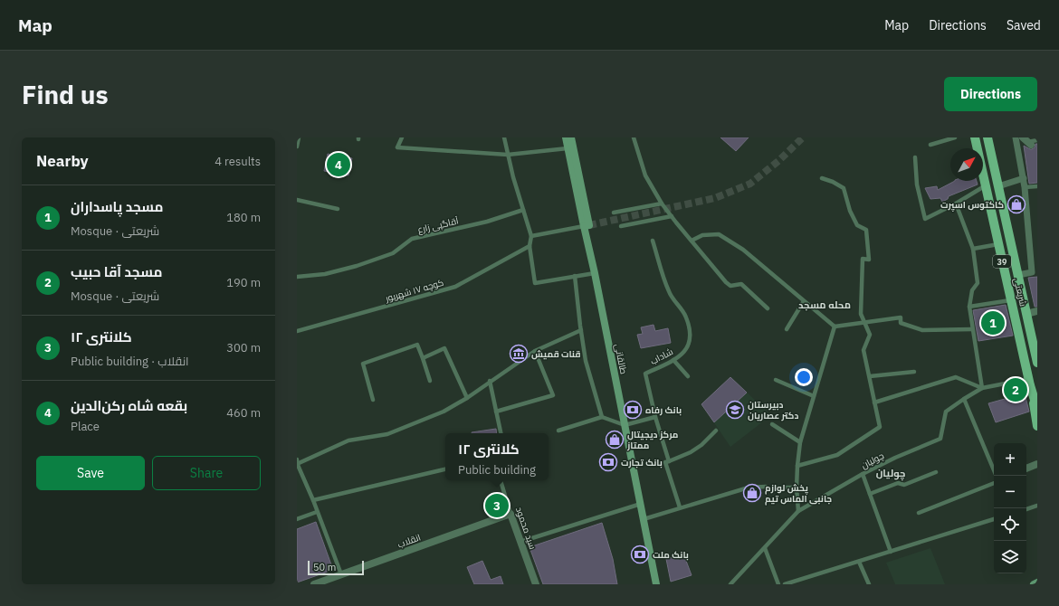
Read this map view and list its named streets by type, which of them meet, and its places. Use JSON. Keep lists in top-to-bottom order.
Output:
{
  "streets": {
    "main road": ["39", "شریعتی", "طالقانی"],
    "street": ["سید محمود", "انقلاب"],
    "lane": [
      "آقاگپی زارع",
      "کوچه ۱۷ شهریور",
      "شاداب",
      "چولیان"
    ]
  },
  "crossings": [
    ["شریعتی", "چولیان"],
    ["سید محمود", "انقلاب"]
  ],
  "districts": ["محله مسجد", "چولیان"],
  "places": {
    "shop": ["کاکتوس اسپرت", "مرکز دیجیتال ممتاز", "پخش لوازم جانبی الماس تیم"],
    "museum": ["قنات قمیش"],
    "bank": ["بانک رفاه", "بانک تجارت", "بانک ملت"],
    "school or university": ["دبیرستان دکتر عصاریان"]
  },
  "scale_bar": "50 m",
  "north": "top right",
  "page": {
    "header": "Map",
    "nav": ["Map", "Directions", "Saved"],
    "buttons": [
      "Directions",
      ["Save", "Share"]
    ],
    "title": "Find us",
    "heading": ["Nearby", "4 results"],
    "pins": [
      "4",
      "1",
      "2",
      "3"
    ],
    "list": [
      {
        "mark": "1",
        "name": "مسجد پاسداران",
        "note": "Mosque · شریعتی",
        "value": "180 m"
      },
      {
        "mark": "2",
        "name": "مسجد آقا حبیب",
        "note": "Mosque · شریعتی",
        "value": "190 m"
      },
      {
        "mark": "3",
        "name": "کلانتری ۱۲",
        "note": "Public building · انقلاب",
        "value": "300 m"
      },
      {
        "mark": "4",
        "name": "بقعه شاه رکن‌الدین",
        "note": "Place",
        "value": "460 m"
      }
    ],
    "popup": ["کلانتری ۱۲", "Public building"],
    "map_buttons": ["+", "−"],
    "scale": "50 m"
  }
}
